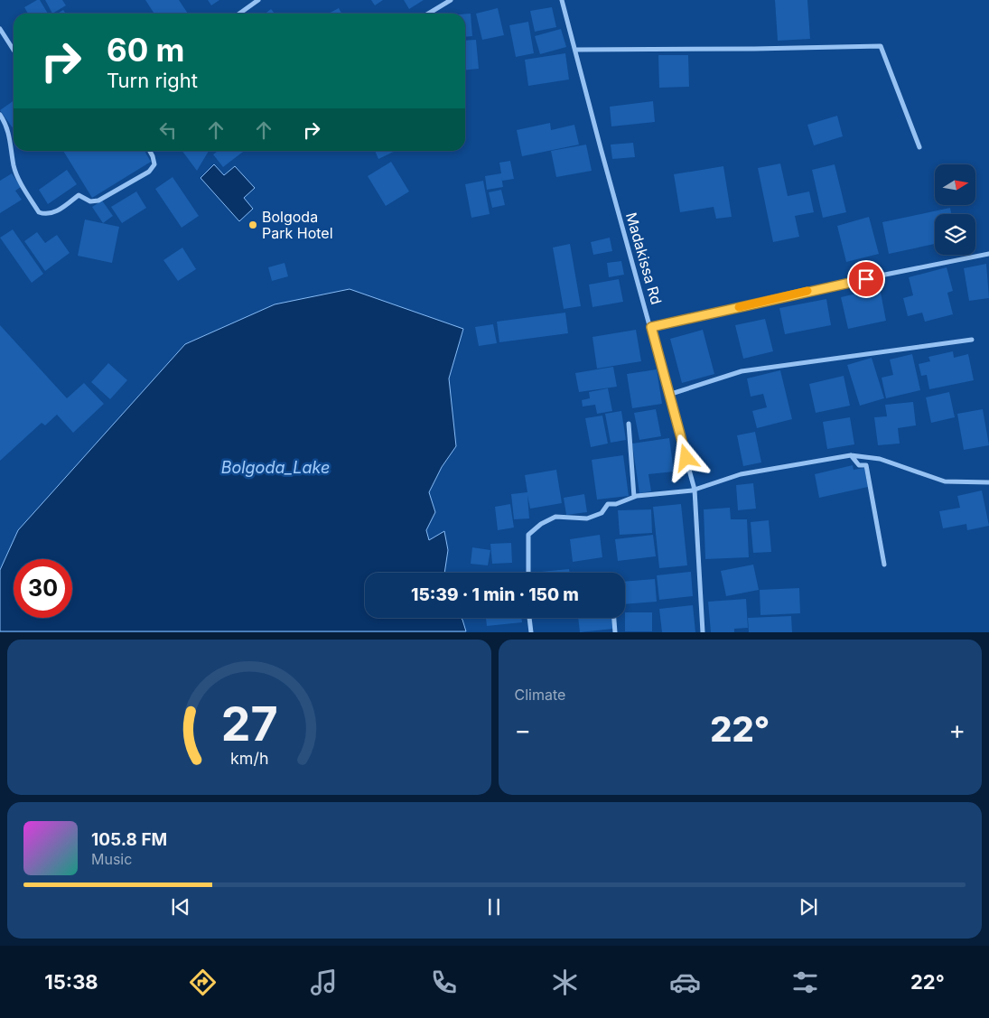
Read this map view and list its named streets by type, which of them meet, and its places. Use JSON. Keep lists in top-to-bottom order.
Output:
{
  "streets": {
    "street": ["Madakissa Rd"]
  },
  "water": ["Bolgoda_Lake"],
  "places": ["Bolgoda Park Hotel"],
  "north": "right",
  "page": {
    "turn": ["60 m", "Turn right"],
    "limit": "30",
    "trip": "15:39 · 1 min · 150 m",
    "tile": "Climate",
    "heat": ["−", "22°", "+"],
    "song": ["105.8 FM", "Music"],
    "tabs": ["15:38", "22°"],
    "gauge": ["27", "km/h"]
  }
}
